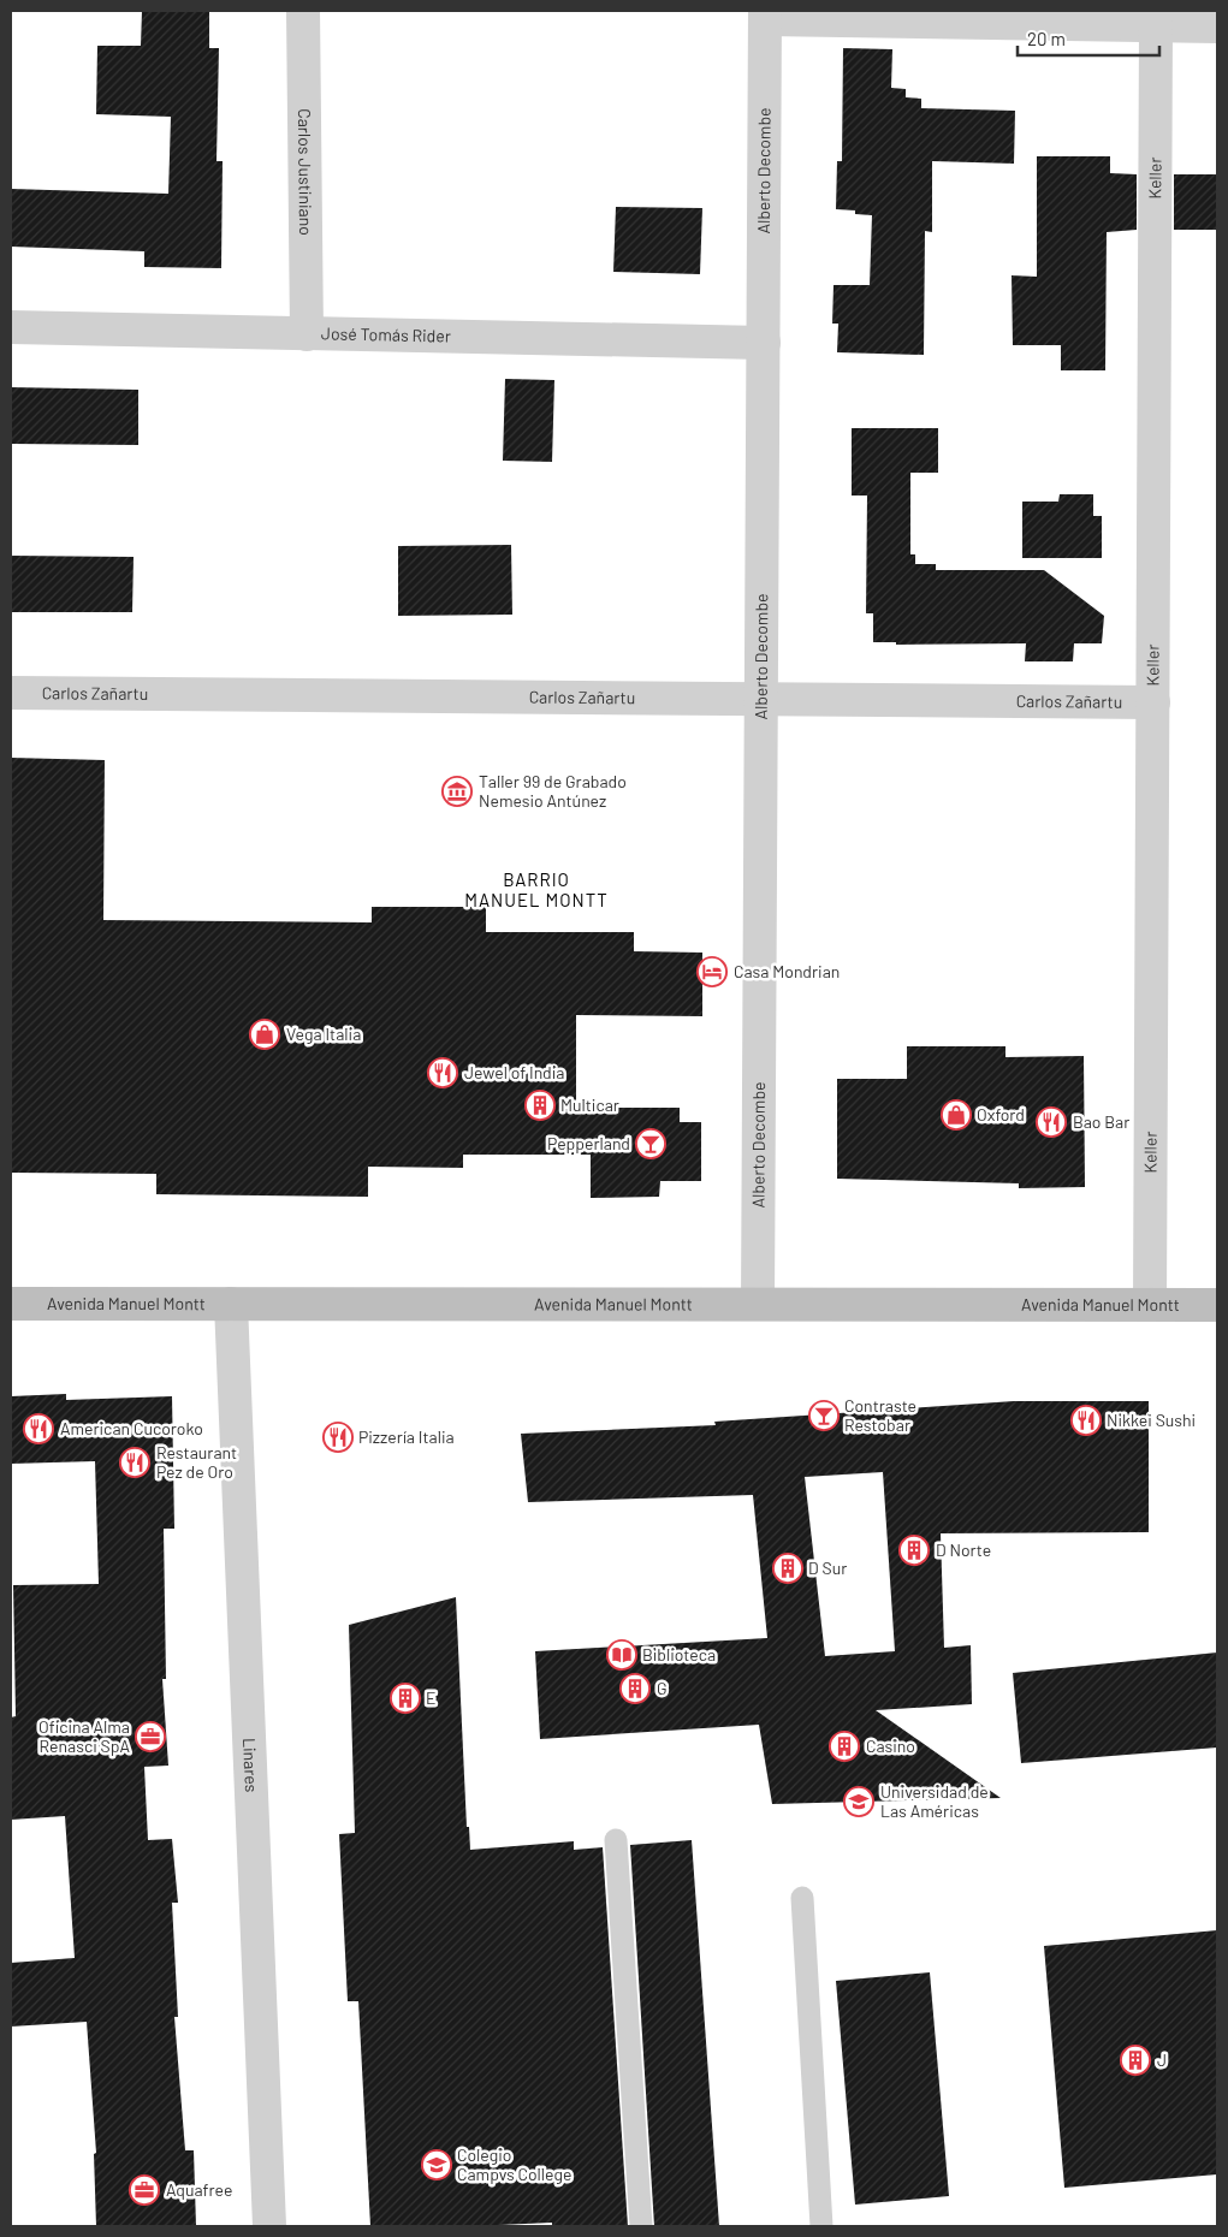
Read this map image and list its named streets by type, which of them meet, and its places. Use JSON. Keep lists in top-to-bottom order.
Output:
{
  "streets": {
    "main road": ["Avenida Manuel Montt"],
    "street": [
      "Alberto Decombe",
      "Carlos Justiniano",
      "Keller",
      "José Tomás Rider",
      "Carlos Zañartu",
      "Linares"
    ]
  },
  "crossings": [
    ["Alberto Decombe", "José Tomás Rider"],
    ["Alberto Decombe", "Carlos Zañartu"],
    ["Alberto Decombe", "Avenida Manuel Montt"],
    ["Carlos Justiniano", "José Tomás Rider"],
    ["Keller", "Carlos Zañartu"],
    ["Keller", "Avenida Manuel Montt"],
    ["Avenida Manuel Montt", "Linares"]
  ],
  "districts": ["BARRIO MANUEL MONTT"],
  "places": {
    "museum": ["Taller 99 de Grabado Nemesio Antúnez"],
    "hotel": ["Casa Mondrian"],
    "shop": ["Vega Italia", "Oxford"],
    "restaurant": [
      "Jewel of India",
      "Bao Bar",
      "Nikkei Sushi",
      "American Cucoroko",
      "Pizzería Italia",
      "Restaurant Pez de Oro"
    ],
    "building": [
      "Multicar",
      "D Norte",
      "D Sur",
      "G",
      "E",
      "Casino",
      "J"
    ],
    "bar": ["Pepperland", "Contraste Restobar"],
    "library": ["Biblioteca"],
    "office": ["Oficina Alma Renasci SpA", "Aquafree"],
    "school or university": ["Universidad de Las Américas", "Colegio Campvs College"]
  },
  "scale_bar": "20 m"
}
